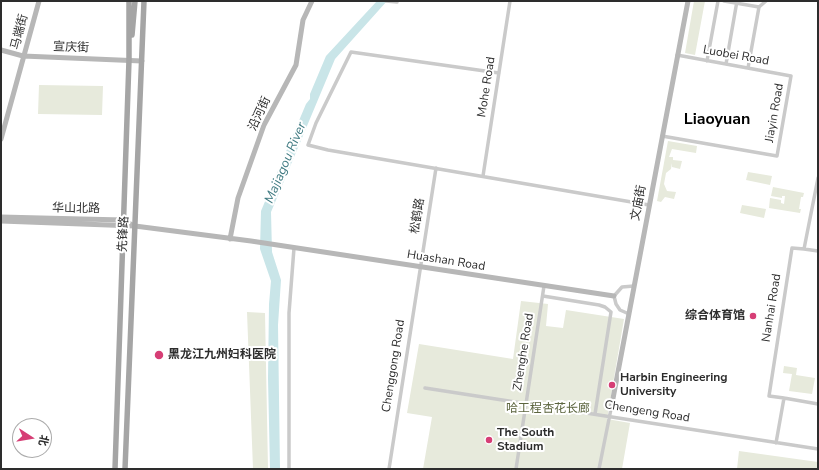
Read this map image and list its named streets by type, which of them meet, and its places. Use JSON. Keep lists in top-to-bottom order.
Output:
{
  "streets": {
    "main road": [
      "马端街",
      "宣庆街",
      "沿河街",
      "文庙街",
      "华山北路",
      "先锋路",
      "Huashan Road"
    ],
    "street": [
      "Luobei Road",
      "Mohe Road",
      "Jiayin Road",
      "松鹤路",
      "Nanhai Road",
      "Zhenghe Road",
      "Chenggong Road",
      "Chengeng Road"
    ]
  },
  "crossings": [
    ["马端街", "宣庆街"],
    ["宣庆街", "先锋路"],
    ["Luobei Road", "Jiayin Road"],
    ["Luobei Road", "文庙街"],
    ["Jiayin Road", "文庙街"],
    ["沿河街", "Huashan Road"],
    ["华山北路", "先锋路"],
    ["华山北路", "Huashan Road"],
    ["松鹤路", "Huashan Road"],
    ["松鹤路", "Chenggong Road"],
    ["先锋路", "Huashan Road"],
    ["Huashan Road", "Zhenghe Road"],
    ["Huashan Road", "Chenggong Road"],
    ["Zhenghe Road", "Chengeng Road"]
  ],
  "districts": ["Liaoyuan"],
  "water": ["Majiagou River"],
  "parks": ["哈工程杏花长廊"],
  "places": [
    "综合体育馆",
    "黑龙江九州妇科医院",
    "Harbin Engineering University",
    "The South Stadium"
  ],
  "north": "right"
}
